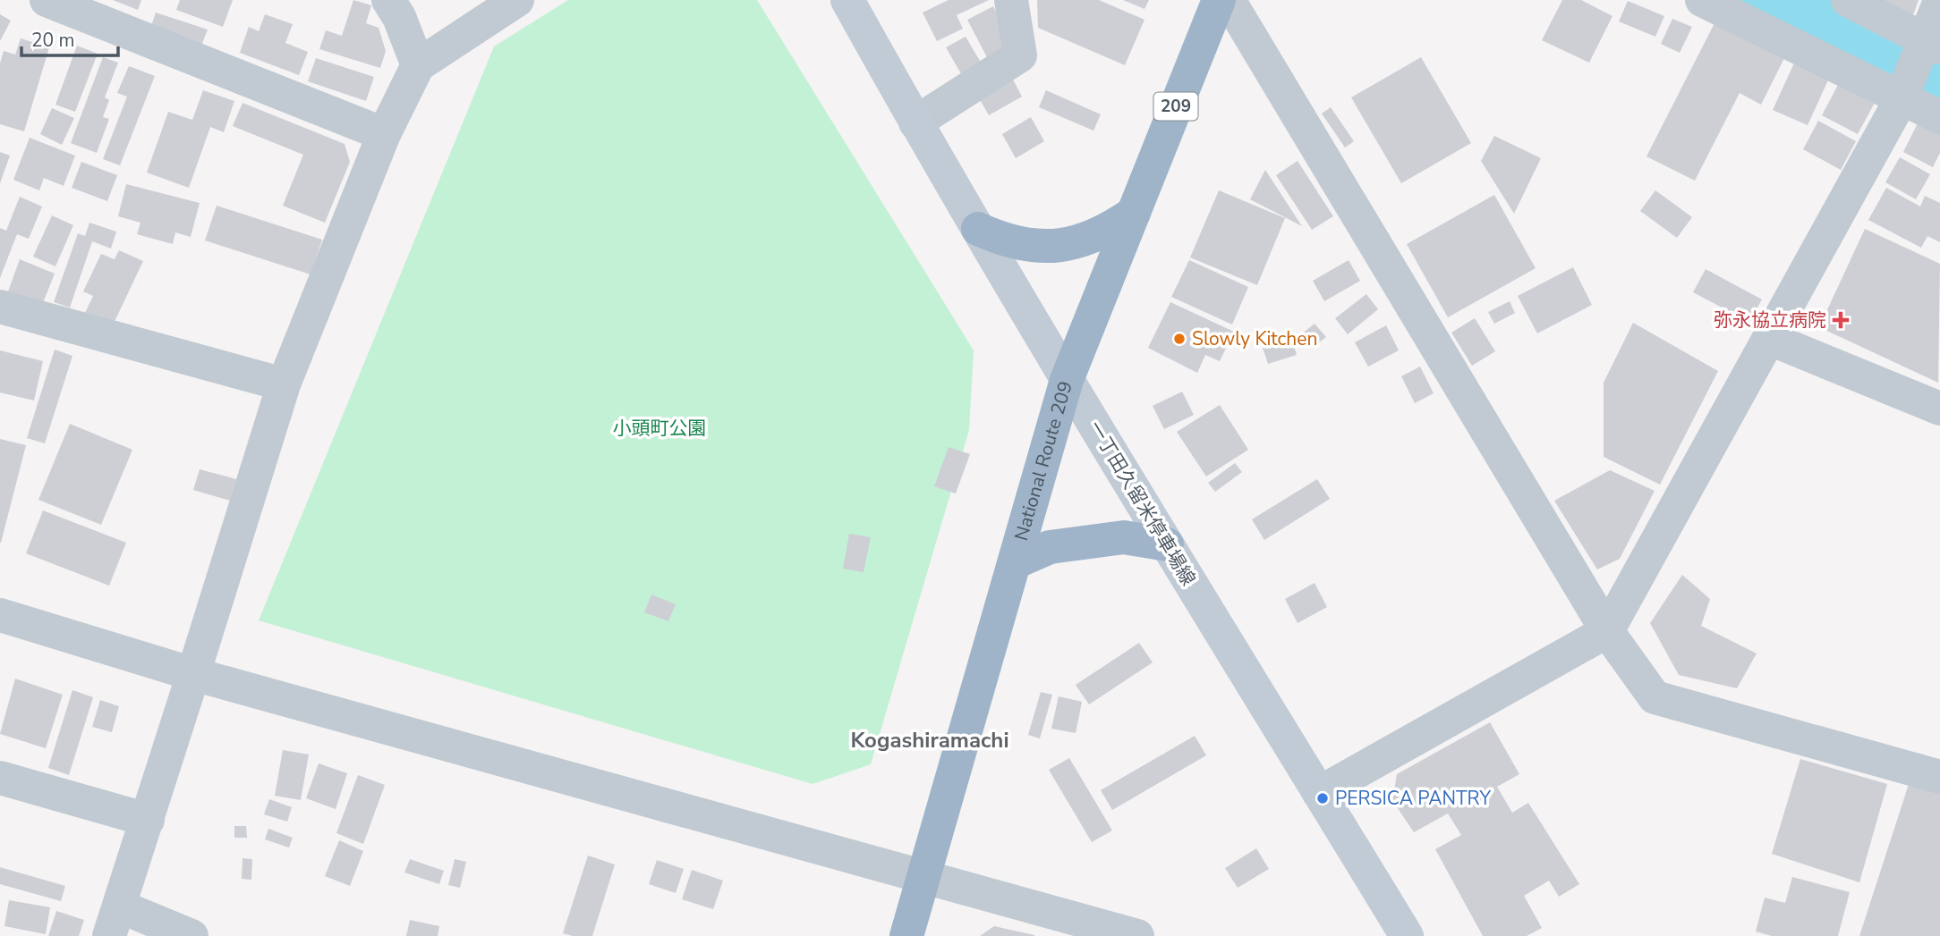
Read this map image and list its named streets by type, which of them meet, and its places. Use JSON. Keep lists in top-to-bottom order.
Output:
{
  "streets": {
    "highway": ["209", "National Route 209"],
    "main road": ["一丁田久留米停車場線"]
  },
  "crossings": [
    ["National Route 209", "一丁田久留米停車場線"]
  ],
  "districts": ["Kogashiramachi"],
  "parks": ["小頭町公園"],
  "places": {
    "health": ["弥永協立病院"],
    "other": ["Slowly Kitchen", "PERSICA PANTRY"]
  },
  "scale_bar": "20 m"
}
